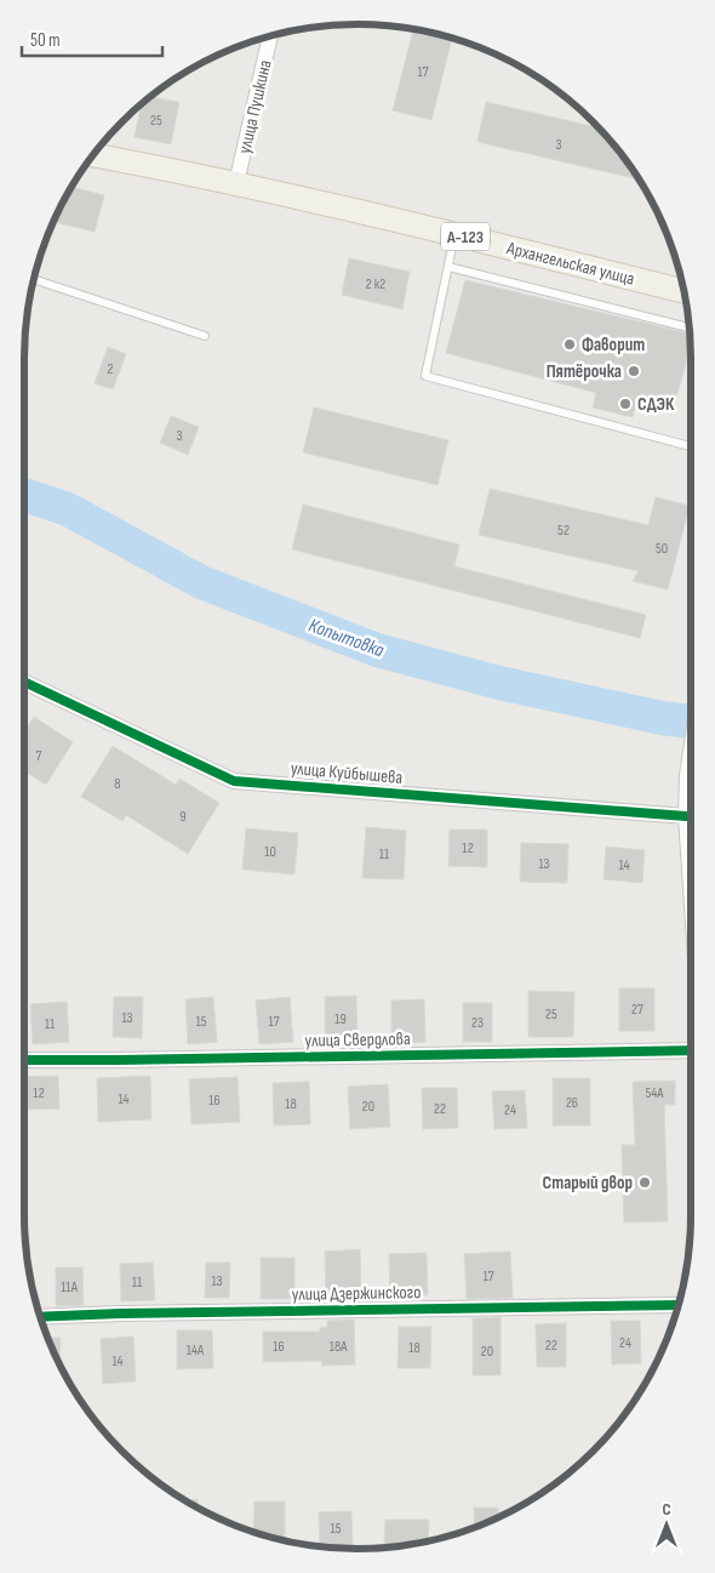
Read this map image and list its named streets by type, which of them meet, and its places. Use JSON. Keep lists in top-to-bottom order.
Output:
{
  "streets": {
    "main road": ["А-123", "Архангельская улица"],
    "street": [
      "улица Пушкина",
      "улица Куйбышева",
      "улица Свердлова",
      "улица Дзержинского"
    ]
  },
  "crossings": [
    ["улица Пушкина", "А-123"],
    ["улица Пушкина", "Архангельская улица"],
    ["А-123", "Архангельская улица"]
  ],
  "water": ["Копытовка"],
  "places": [
    "Фаворит",
    "Пятёрочка",
    "СДЭК",
    "Старый двор"
  ],
  "house_numbers": [
    "17",
    "25",
    "3",
    "2 к2",
    "2",
    "3",
    "52",
    "50",
    "7",
    "8",
    "9",
    "12",
    "10",
    "11",
    "13",
    "14",
    "27",
    "25",
    "13",
    "19",
    "15",
    "17",
    "23",
    "11",
    "12",
    "54А",
    "14",
    "16",
    "26",
    "18",
    "20",
    "22",
    "24",
    "17",
    "13",
    "11",
    "11А",
    "24",
    "22",
    "16",
    "18А",
    "18",
    "14А",
    "20",
    "14",
    "15"
  ],
  "scale_bar": "50 m",
  "north": "top"
}
